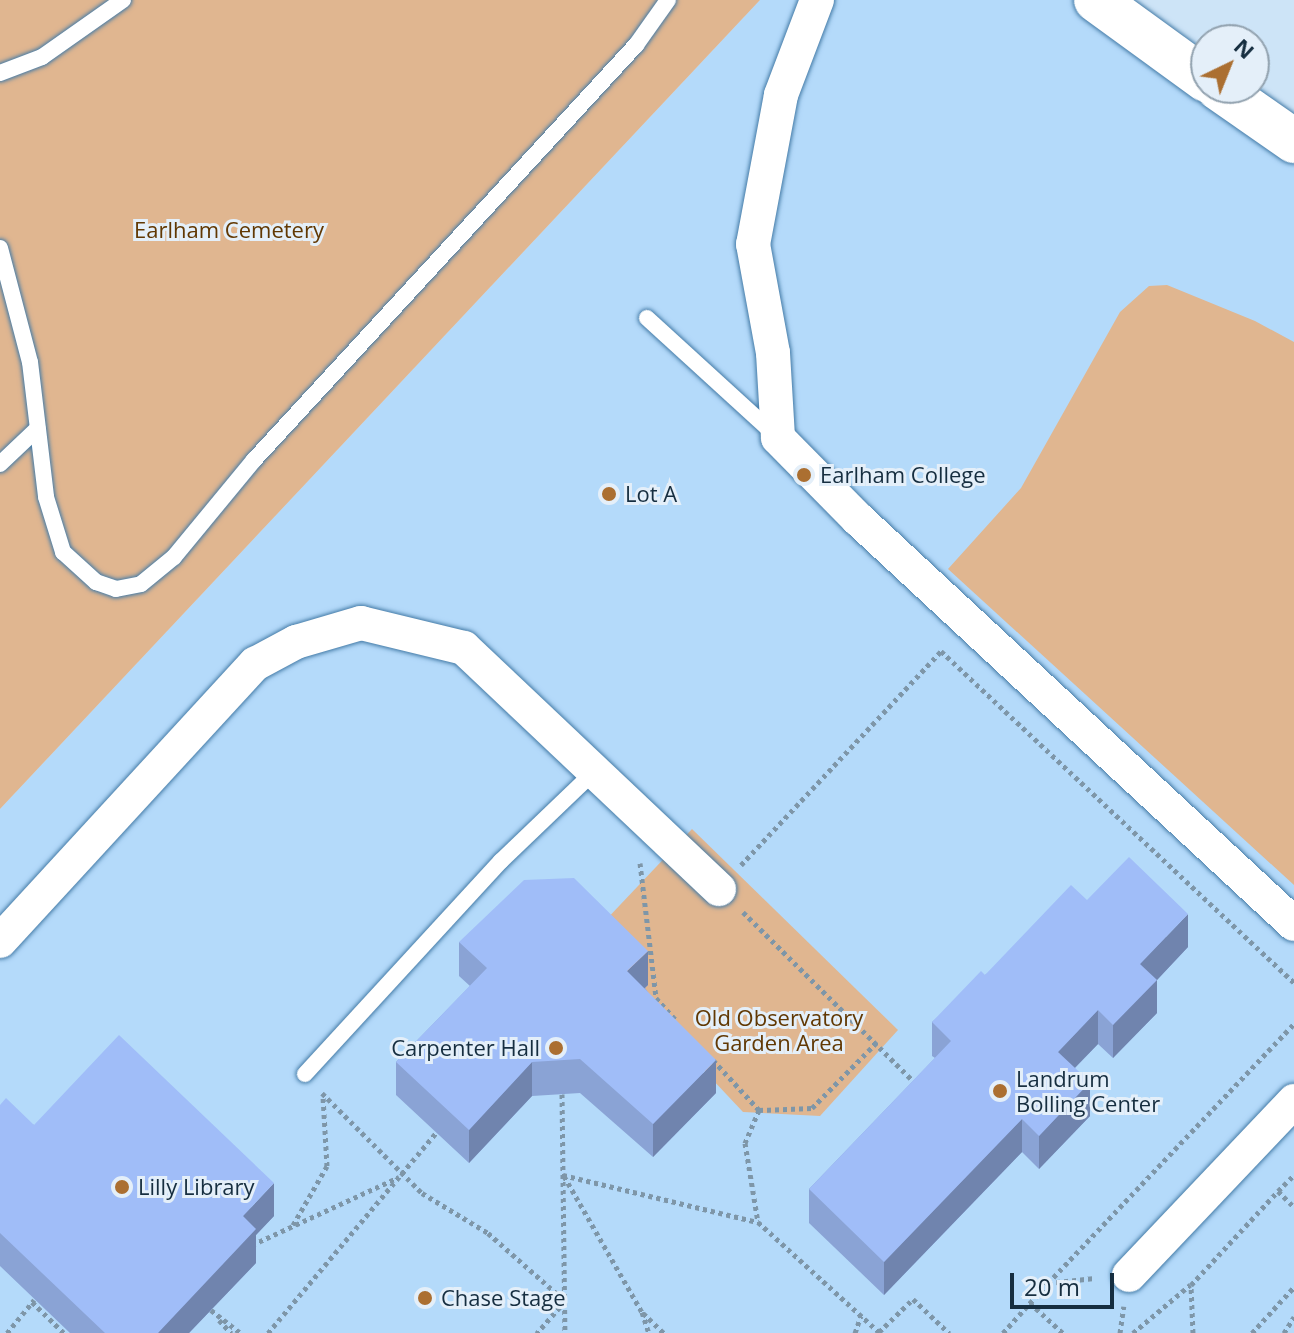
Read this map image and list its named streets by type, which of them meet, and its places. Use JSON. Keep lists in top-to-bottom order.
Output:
{
  "parks": ["Earlham Cemetery", "Old Observatory Garden Area"],
  "places": [
    "Earlham College",
    "Lot A",
    "Carpenter Hall",
    "Landrum Bolling Center",
    "Lilly Library",
    "Chase Stage"
  ],
  "scale_bar": "20 m",
  "north": "top right"
}
